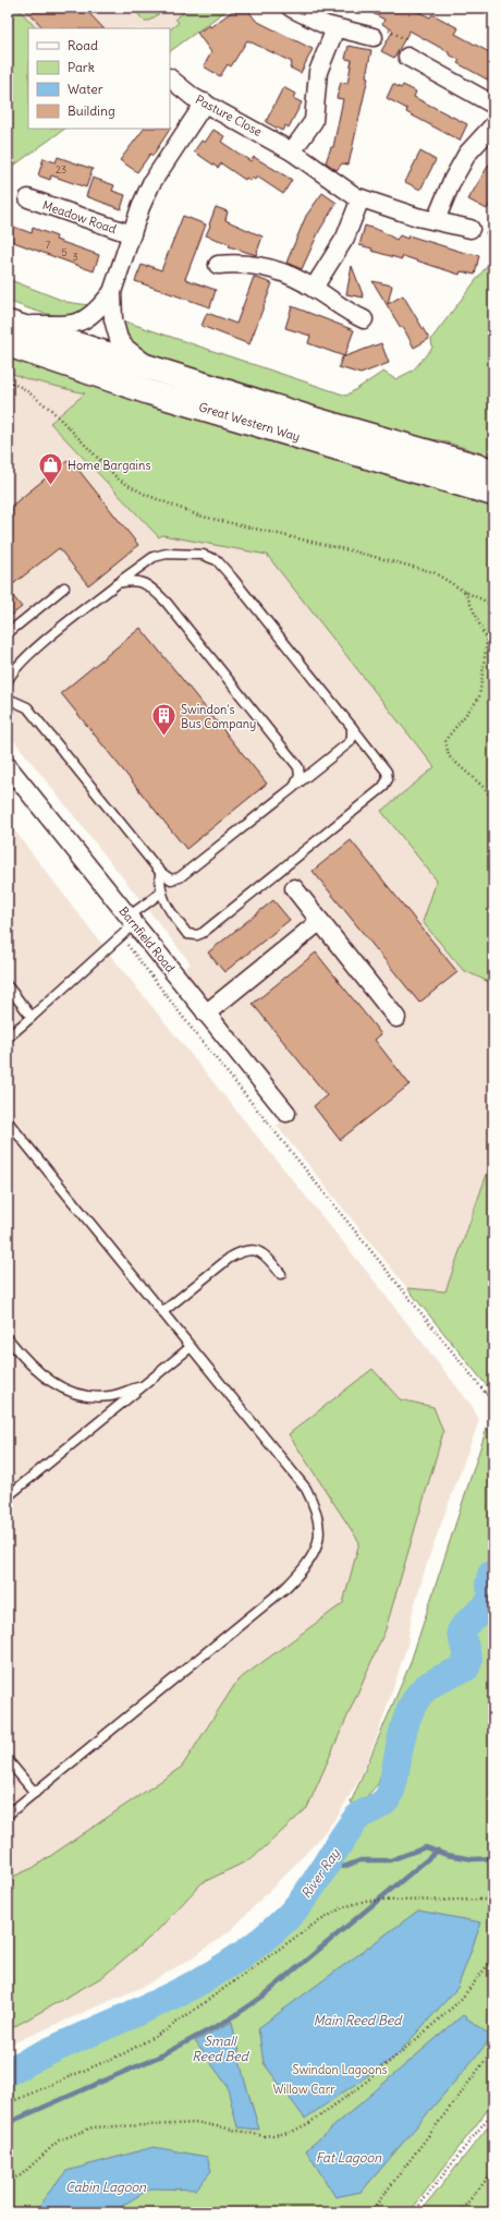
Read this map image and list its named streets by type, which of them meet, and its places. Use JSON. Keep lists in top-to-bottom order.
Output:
{
  "streets": {
    "main road": ["Great Western Way"],
    "street": ["Pasture Close", "Meadow Road", "Barnfield Road"]
  },
  "crossings": [
    ["Pasture Close", "Meadow Road"],
    ["Meadow Road", "Great Western Way"]
  ],
  "water": [
    "River Ray",
    "Main Reed Bed",
    "Small Reed Bed",
    "Fat Lagoon",
    "Cabin Lagoon"
  ],
  "parks": ["Swindon Lagoons", "Willow Carr"],
  "places": {
    "shop": ["Home Bargains"],
    "building": ["Swindon's Bus Company"]
  },
  "house_numbers": [
    "23",
    "7",
    "5",
    "3"
  ],
  "legend": [
    "Road",
    "Park",
    "Water",
    "Building"
  ]
}
